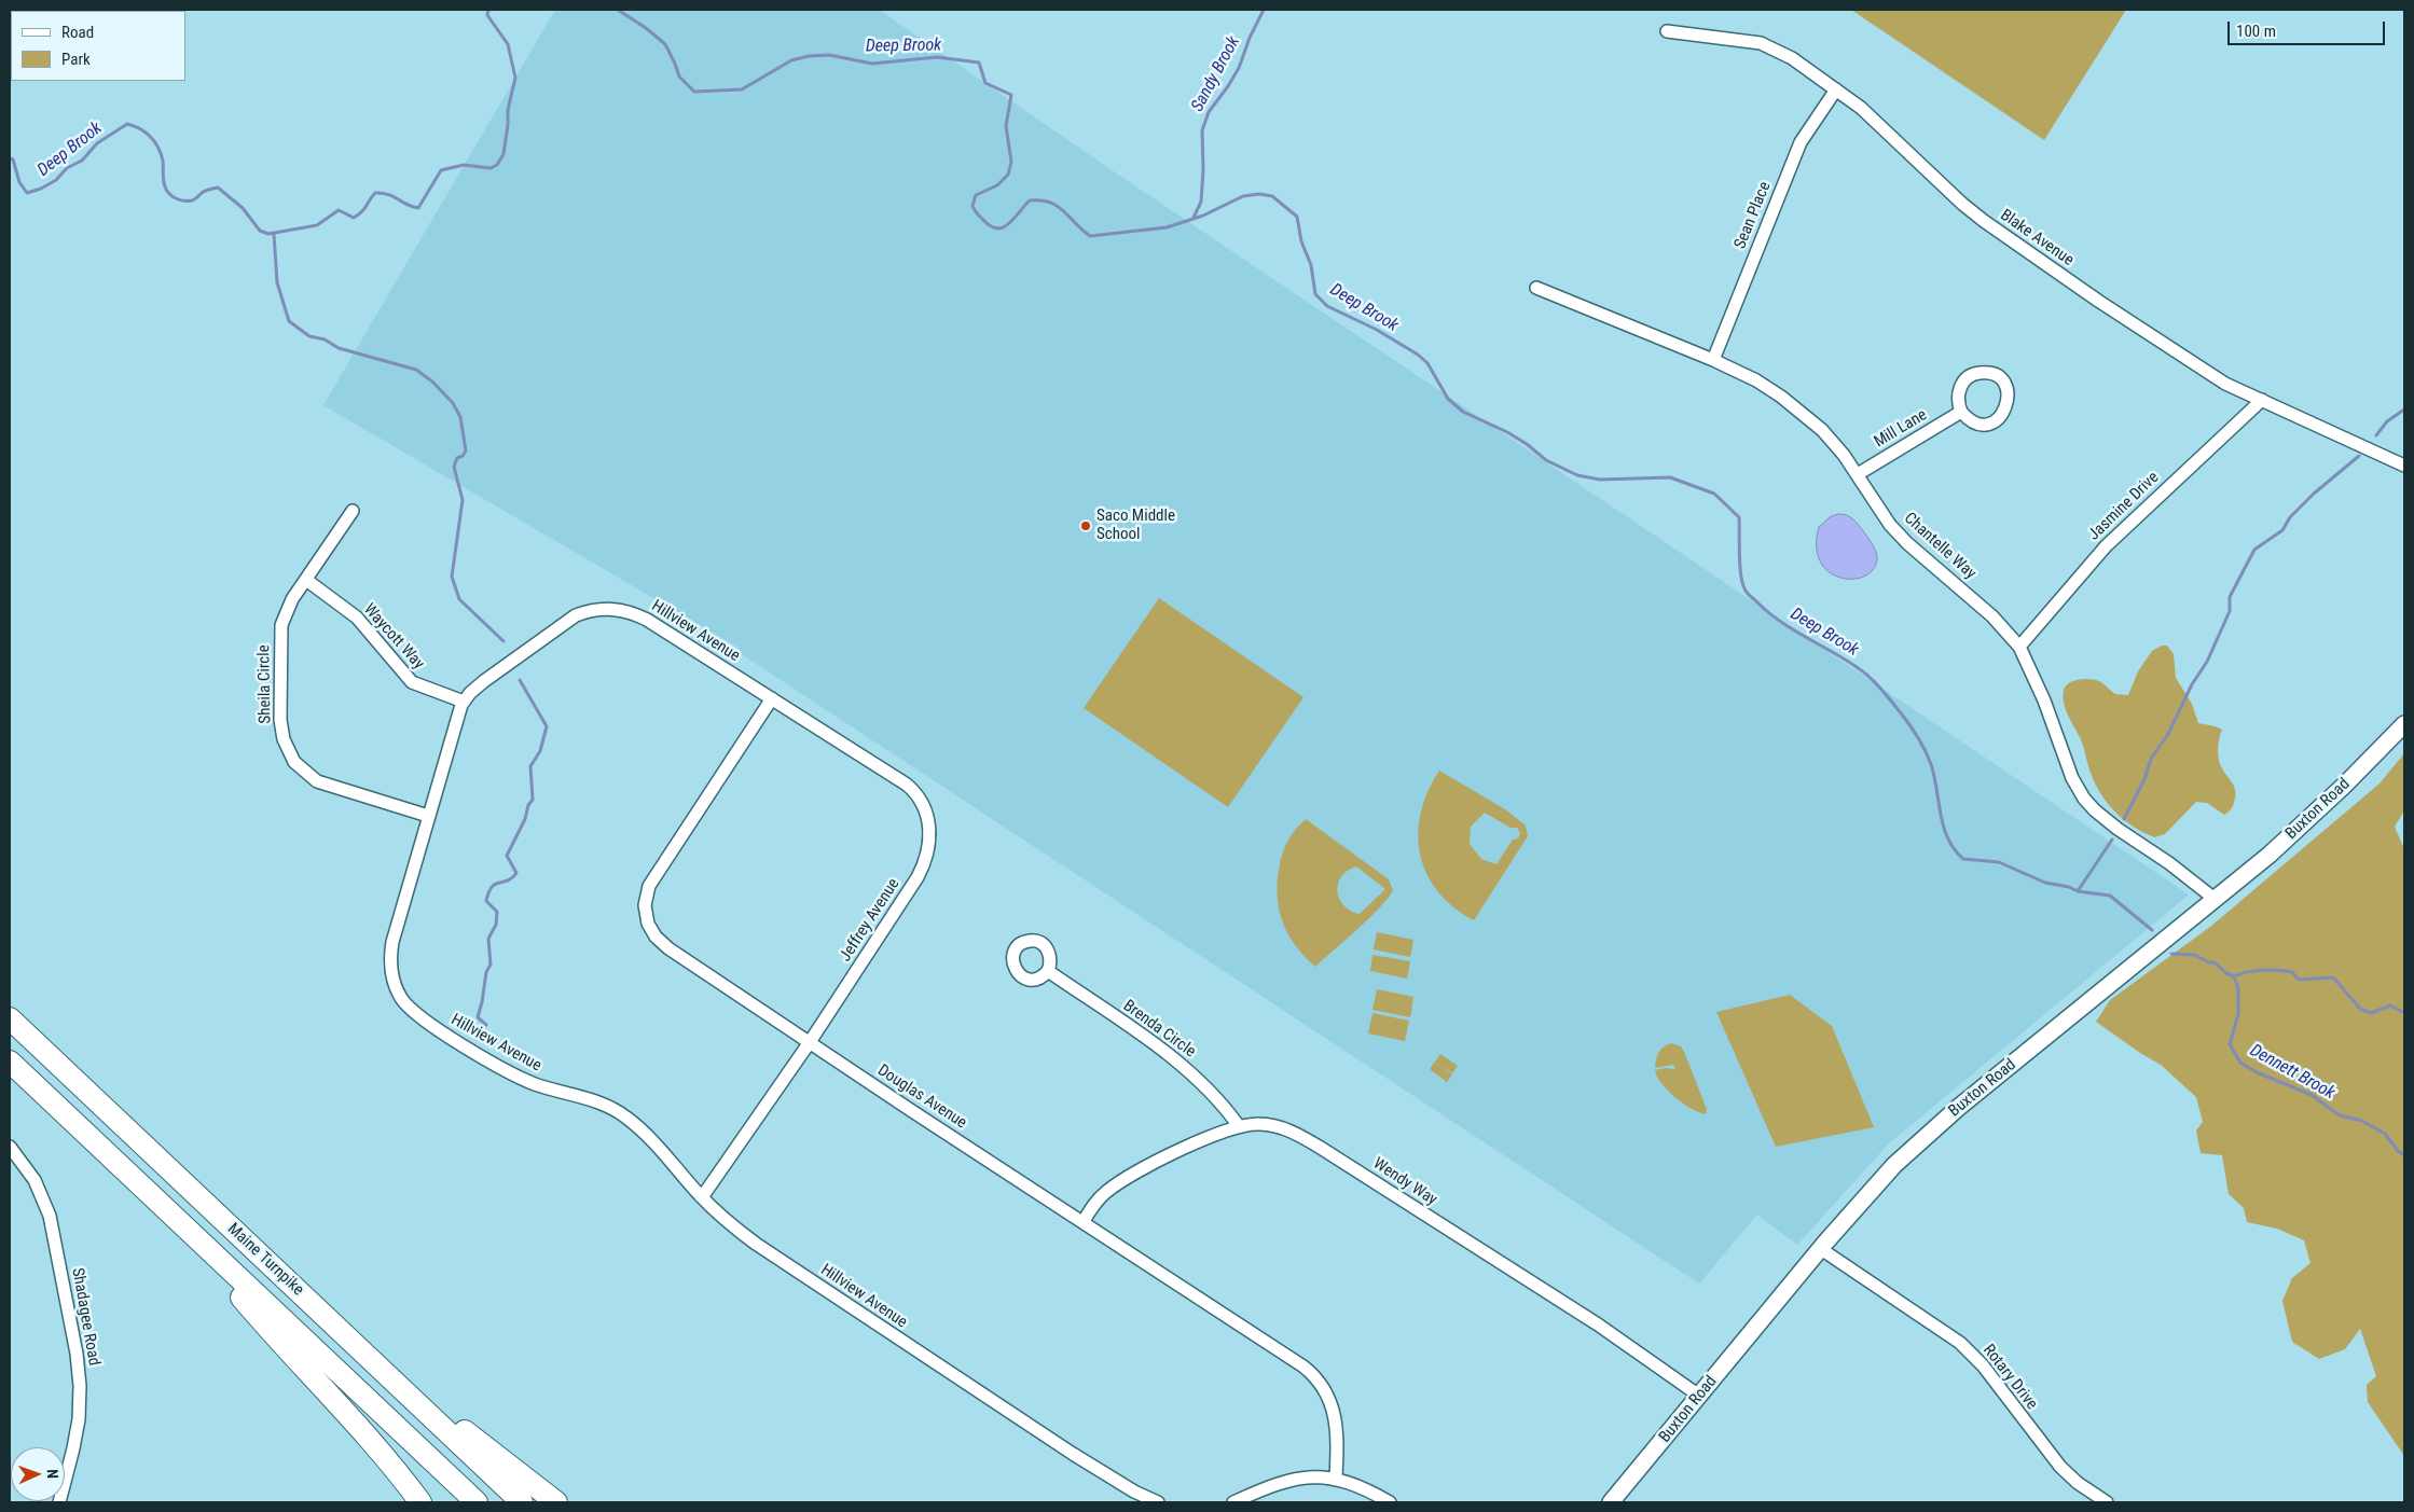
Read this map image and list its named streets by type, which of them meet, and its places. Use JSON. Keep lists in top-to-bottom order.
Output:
{
  "streets": {
    "highway": ["Maine Turnpike"],
    "main road": ["Buxton Road"],
    "street": [
      "Sean Place",
      "Blake Avenue",
      "Mill Lane",
      "Jasmine Drive",
      "Chantelle Way",
      "Hillview Avenue",
      "Waycott Way",
      "Sheila Circle",
      "Jeffrey Avenue",
      "Brenda Circle",
      "Douglas Avenue",
      "Wendy Way",
      "Shadagee Road",
      "Rotary Drive"
    ]
  },
  "crossings": [
    ["Sean Place", "Blake Avenue"],
    ["Sean Place", "Chantelle Way"],
    ["Blake Avenue", "Jasmine Drive"],
    ["Mill Lane", "Chantelle Way"],
    ["Jasmine Drive", "Chantelle Way"],
    ["Chantelle Way", "Buxton Road"],
    ["Hillview Avenue", "Waycott Way"],
    ["Hillview Avenue", "Sheila Circle"],
    ["Hillview Avenue", "Jeffrey Avenue"],
    ["Hillview Avenue", "Douglas Avenue"],
    ["Waycott Way", "Sheila Circle"],
    ["Buxton Road", "Wendy Way"],
    ["Buxton Road", "Rotary Drive"],
    ["Jeffrey Avenue", "Douglas Avenue"],
    ["Brenda Circle", "Wendy Way"],
    ["Douglas Avenue", "Wendy Way"]
  ],
  "water": ["Deep Brook", "Sandy Brook", "Dennett Brook"],
  "places": ["Saco Middle School"],
  "legend": ["Road", "Park"],
  "scale_bar": "100 m",
  "north": "right"
}
